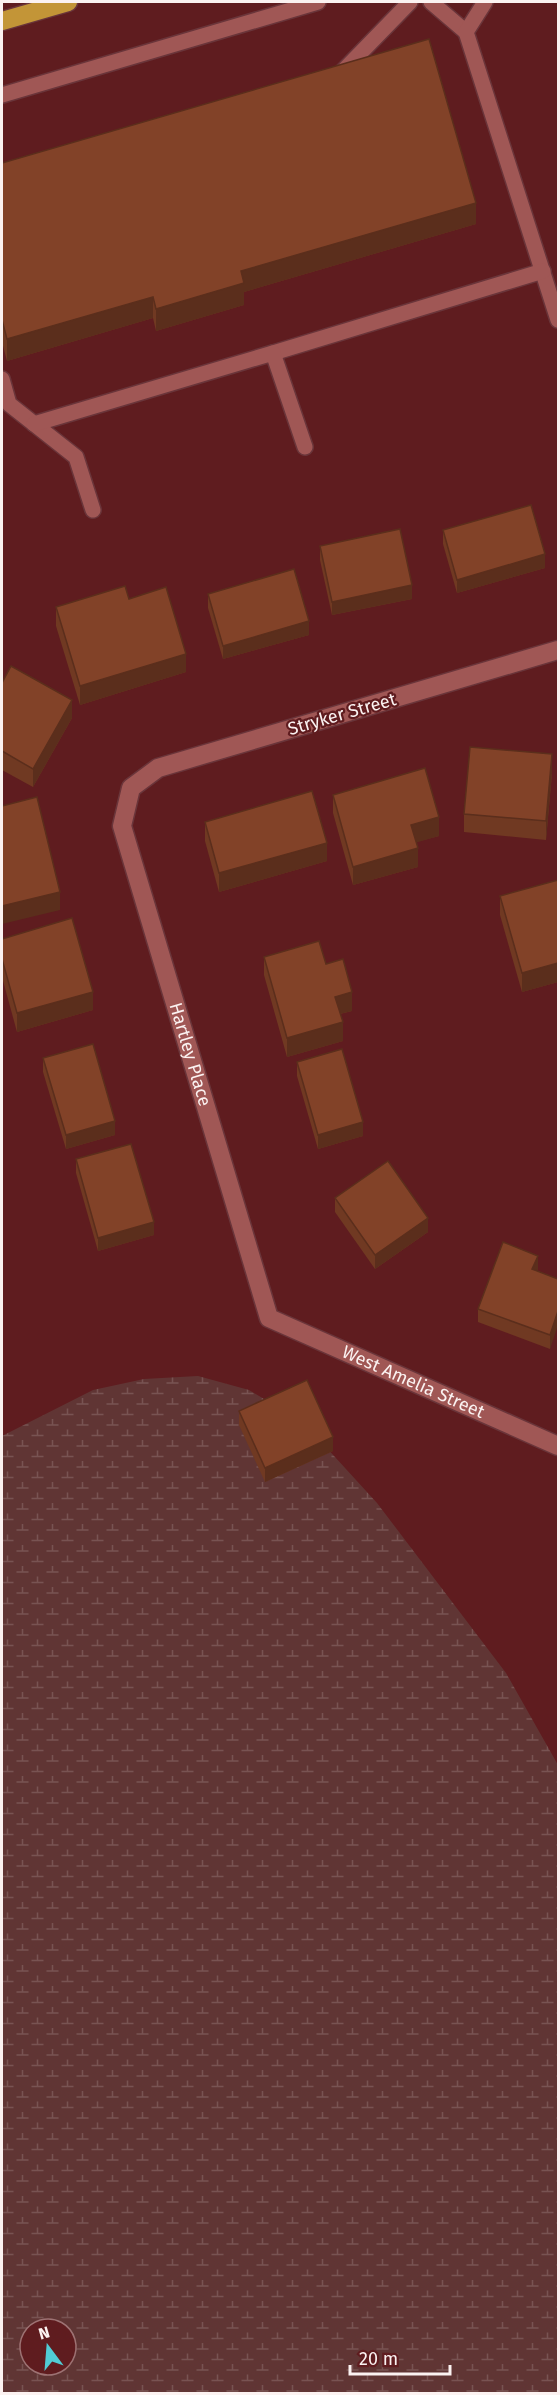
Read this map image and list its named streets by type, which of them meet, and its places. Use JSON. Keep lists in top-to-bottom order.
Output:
{
  "streets": {
    "street": ["Stryker Street", "Hartley Place", "West Amelia Street"]
  },
  "crossings": [
    ["Stryker Street", "Hartley Place"],
    ["Hartley Place", "West Amelia Street"]
  ],
  "scale_bar": "20 m",
  "north": "top"
}
